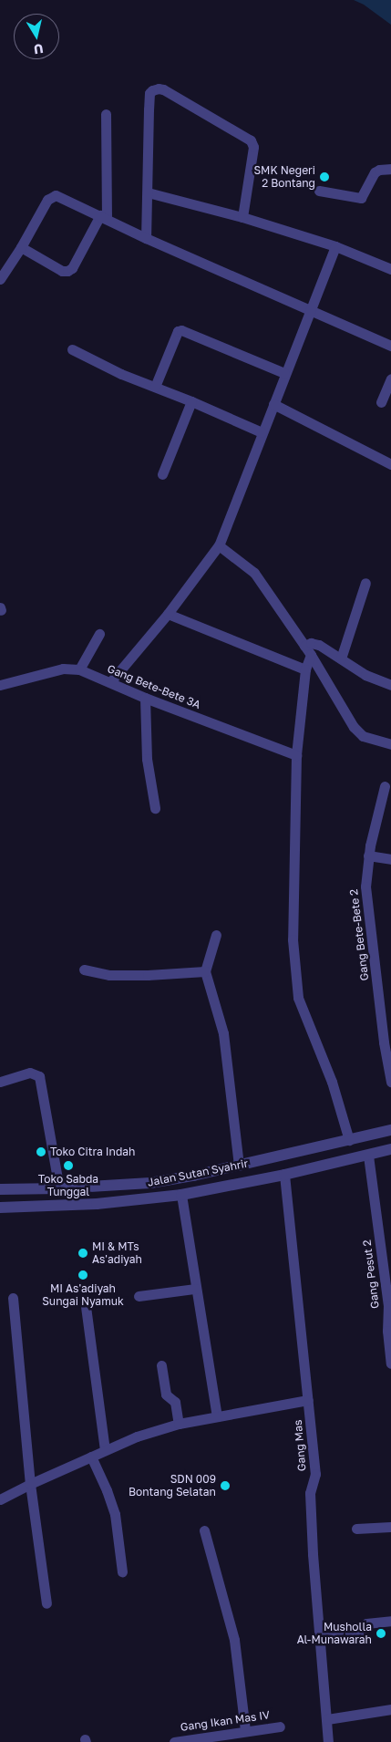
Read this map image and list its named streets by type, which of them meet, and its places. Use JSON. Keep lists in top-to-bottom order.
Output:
{
  "streets": {
    "street": [
      "Gang Bete-Bete 3A",
      "Gang Bete-Bete 2",
      "Jalan Sutan Syahrir",
      "Gang Pesut 2",
      "Gang Mas",
      "Gang Ikan Mas IV"
    ]
  },
  "crossings": [
    ["Jalan Sutan Syahrir", "Gang Pesut 2"],
    ["Jalan Sutan Syahrir", "Gang Mas"]
  ],
  "places": [
    "SMK Negeri 2 Bontang",
    "Toko Citra Indah",
    "Toko Sabda Tunggal",
    "MI & MTs As'adiyah",
    "MI As'adiyah Sungai Nyamuk",
    "SDN 009 Bontang Selatan",
    "Musholla Al-Munawarah"
  ],
  "north": "bottom"
}
